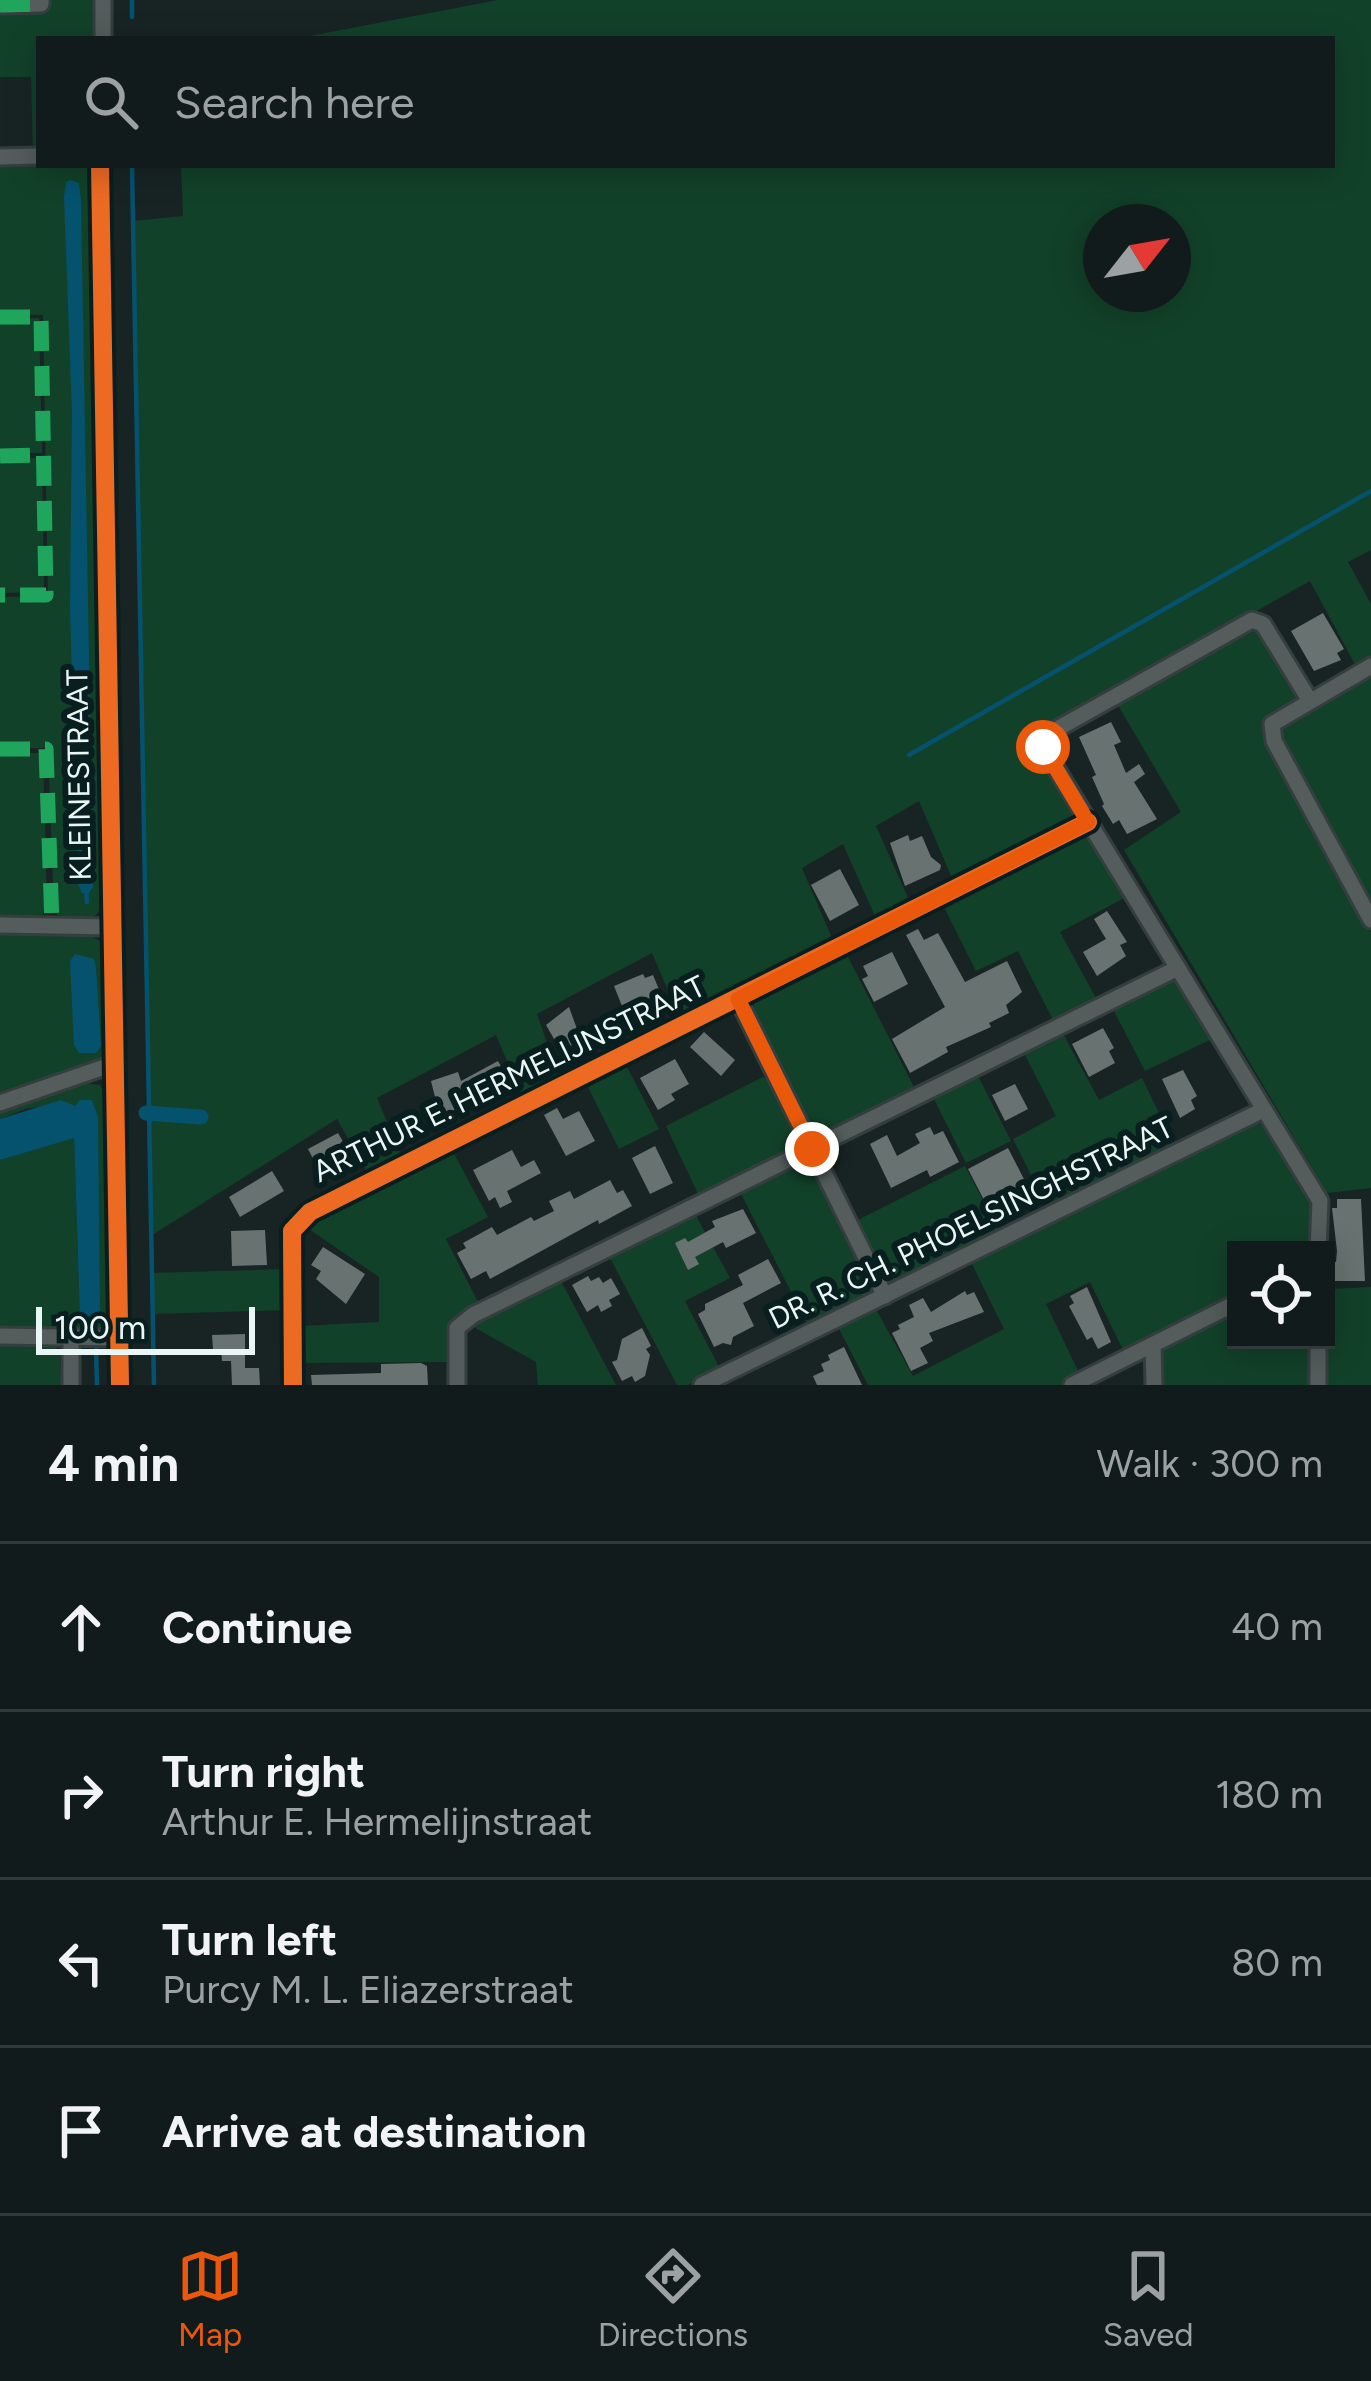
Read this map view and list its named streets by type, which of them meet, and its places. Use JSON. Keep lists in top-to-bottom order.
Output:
{
  "streets": {
    "street": ["KLEINESTRAAT", "ARTHUR E. HERMELIJNSTRAAT", "DR. R. CH. PHOELSINGHSTRAAT"]
  },
  "scale_bar": "100 m",
  "north": "top right",
  "page": {
    "search": "Search here",
    "scale": "100 m",
    "heading": ["4 min", "Walk · 300 m"],
    "list": [
      ["Continue", "40 m"],
      ["Turn right", "Arthur E. Hermelijnstraat", "180 m"],
      ["Turn left", "Purcy M. L. Eliazerstraat", "80 m"],
      "Arrive at destination"
    ],
    "nav": ["Map", "Directions", "Saved"]
  }
}
